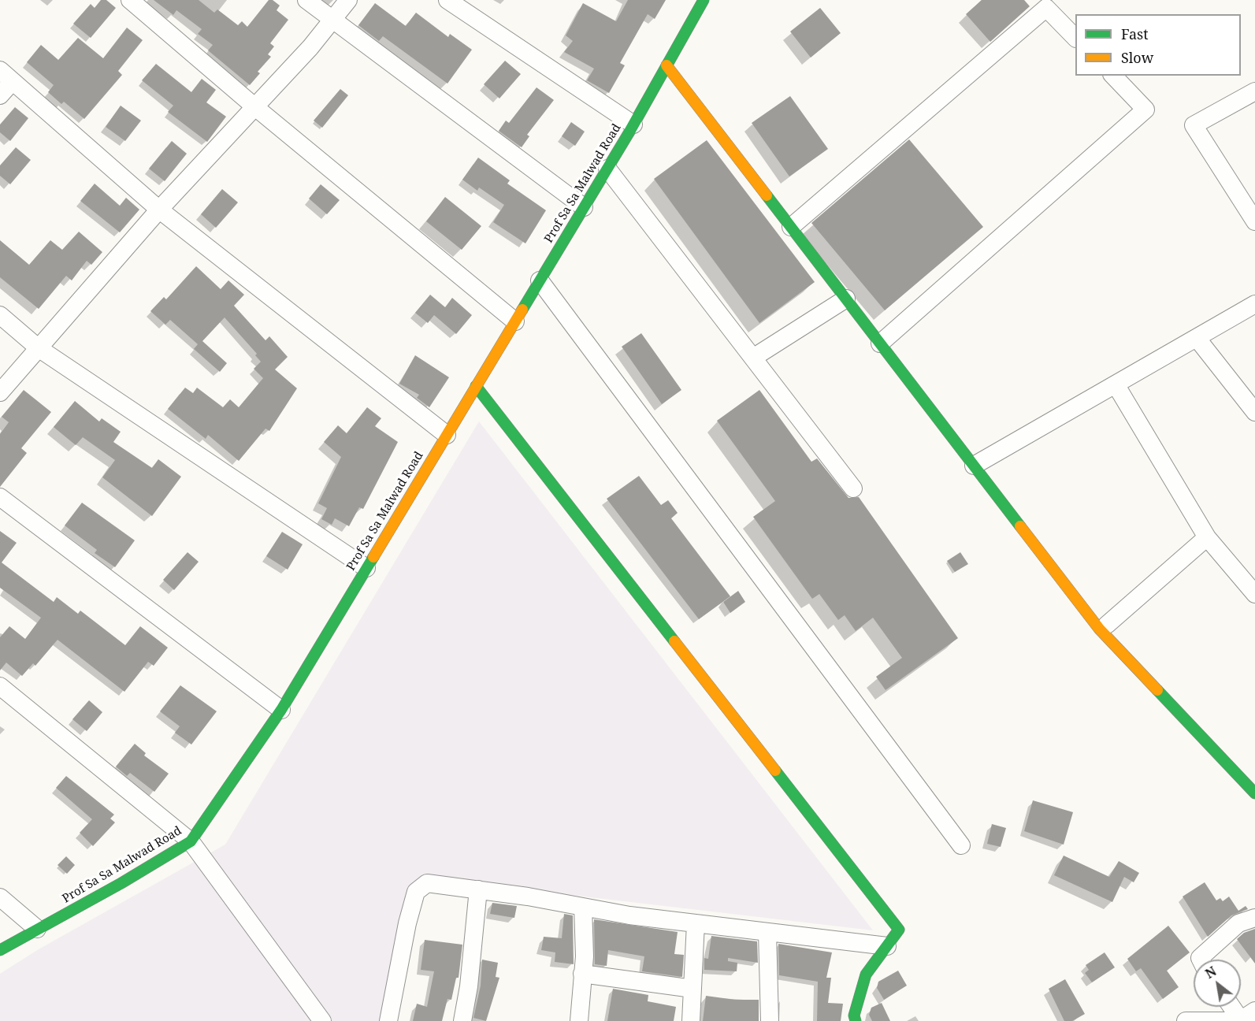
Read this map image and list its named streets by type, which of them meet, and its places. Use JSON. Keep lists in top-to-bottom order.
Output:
{
  "streets": {
    "street": ["Prof Sa Sa Malwad Road"]
  },
  "legend": ["Fast", "Slow"],
  "north": "top left"
}
